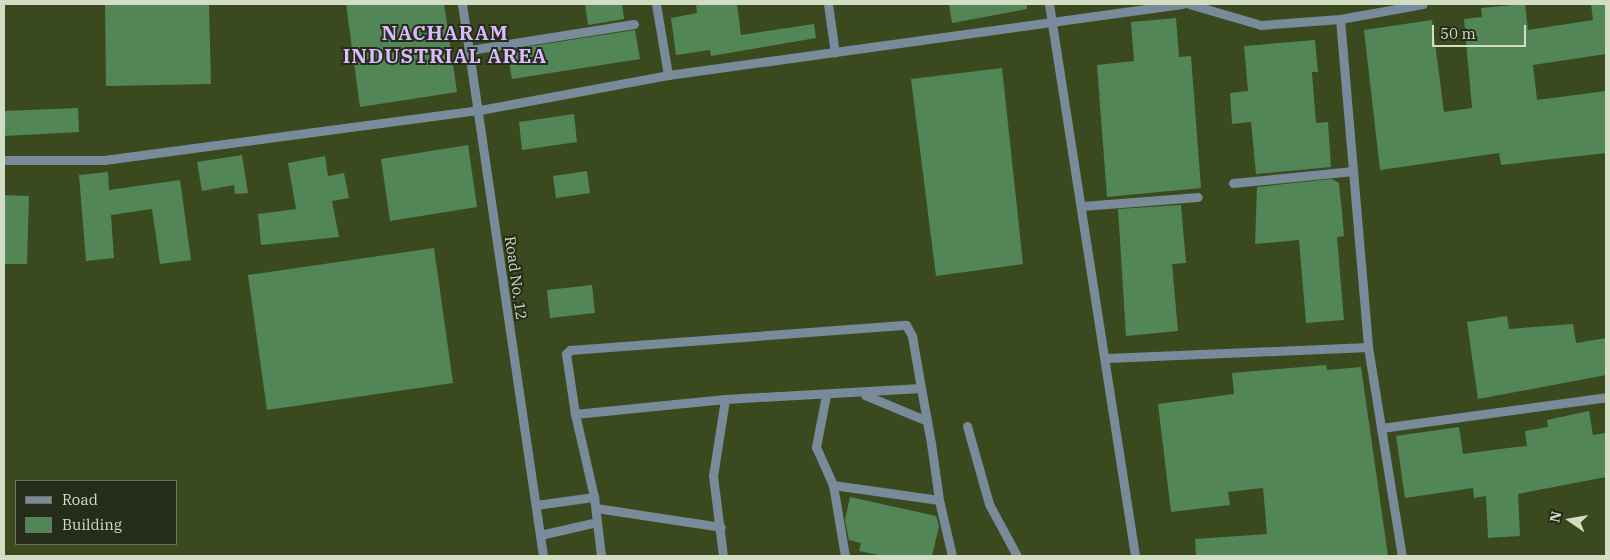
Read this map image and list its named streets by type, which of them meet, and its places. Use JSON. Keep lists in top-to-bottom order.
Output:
{
  "streets": {
    "street": ["Road No. 12"]
  },
  "districts": ["NACHARAM INDUSTRIAL AREA"],
  "legend": ["Road", "Building"],
  "scale_bar": "50 m",
  "north": "left"
}
